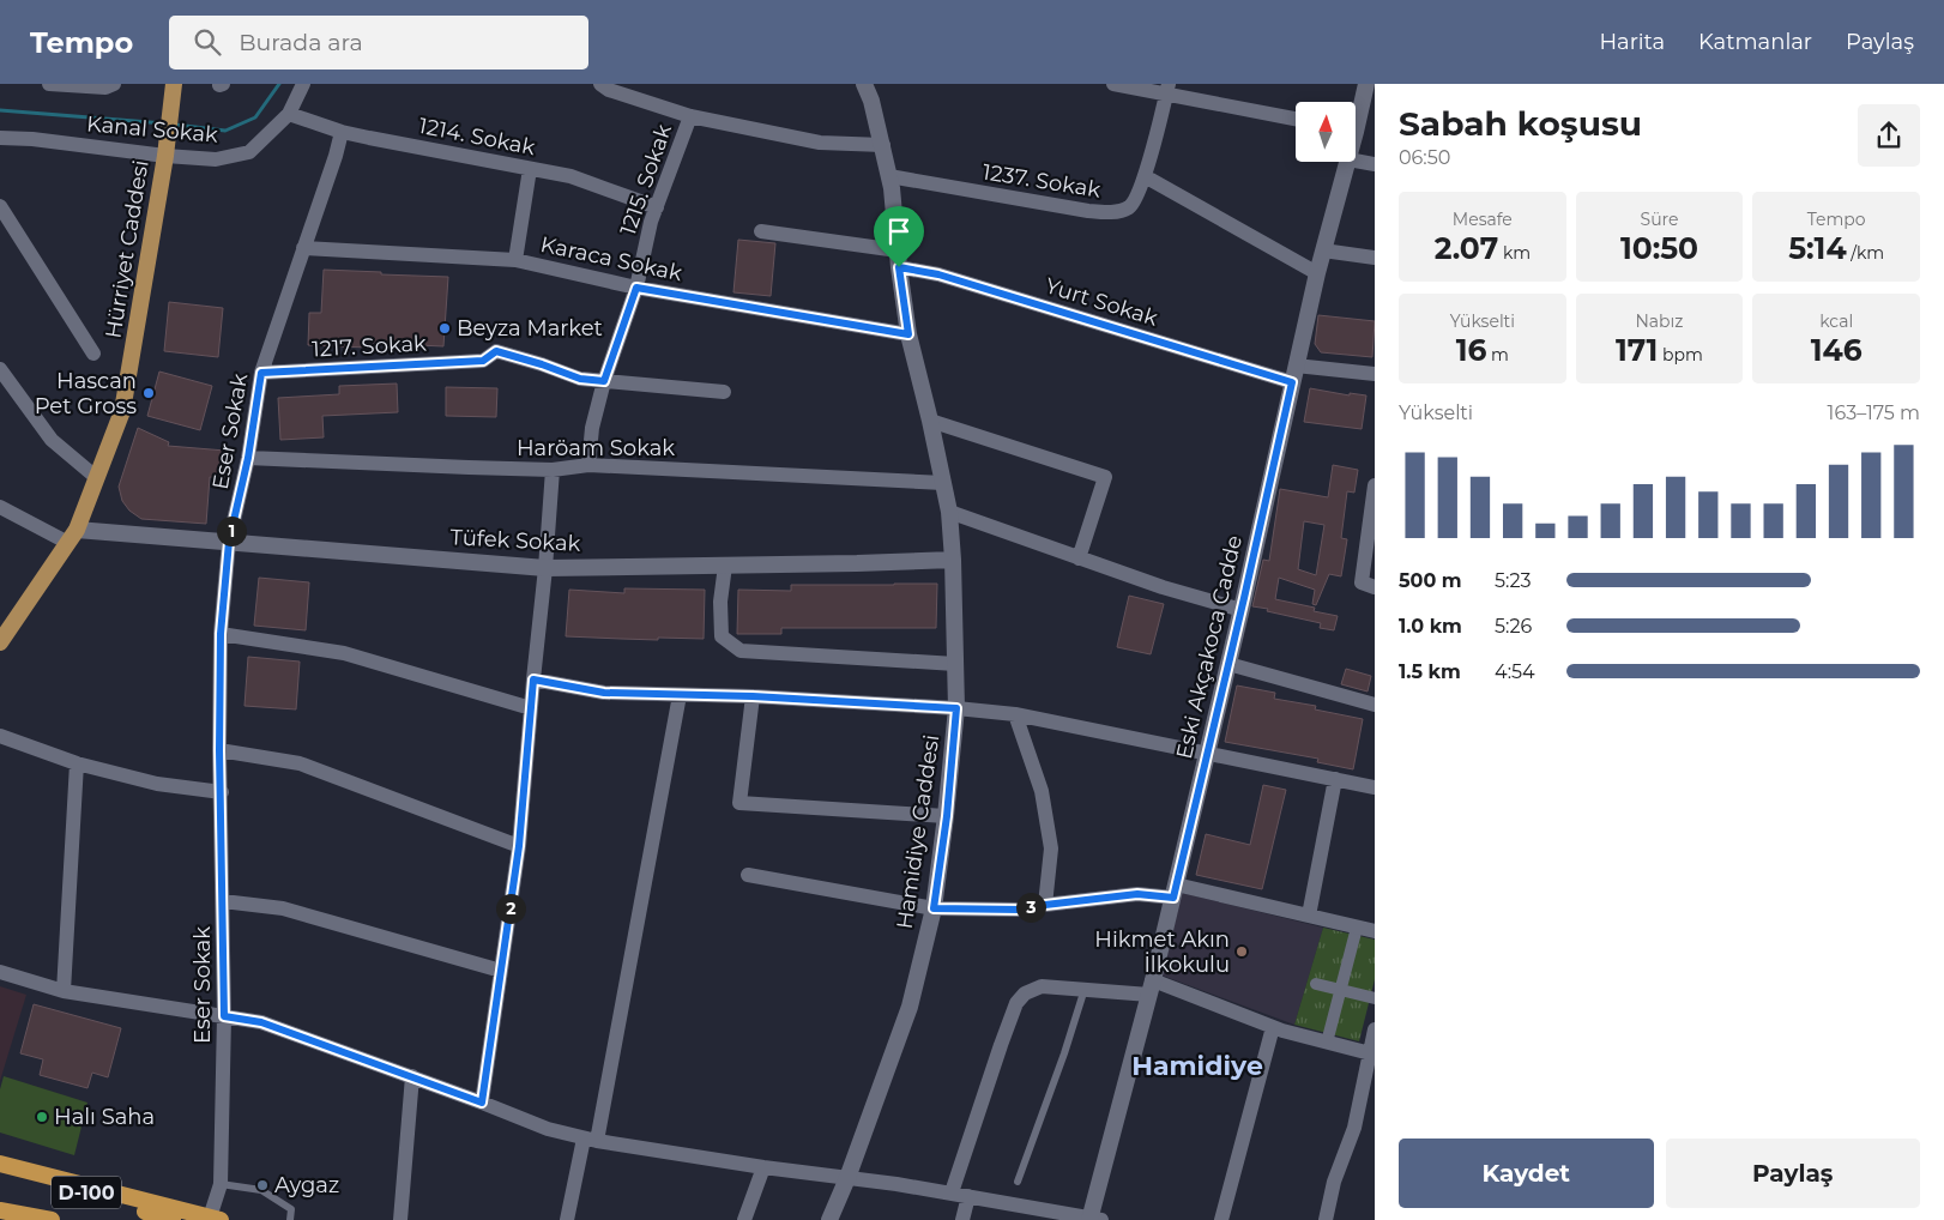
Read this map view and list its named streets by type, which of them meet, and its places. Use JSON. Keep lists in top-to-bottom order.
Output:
{
  "streets": {
    "highway": ["D-100"],
    "main road": ["Hürriyet Caddesi"],
    "street": [
      "Kanal Sokak",
      "1214. Sokak",
      "1215. Sokak",
      "1237. Sokak",
      "Karaca Sokak",
      "Yurt Sokak",
      "1217. Sokak",
      "Eser Sokak",
      "Haröam Sokak",
      "Tüfek Sokak",
      "Eski Akçakoca Cadde",
      "Hamidiye Caddesi"
    ]
  },
  "crossings": [
    ["Kanal Sokak", "1214. Sokak"],
    ["Kanal Sokak", "Hürriyet Caddesi"],
    ["1214. Sokak", "1215. Sokak"],
    ["1214. Sokak", "Eser Sokak"],
    ["1215. Sokak", "Karaca Sokak"],
    ["1215. Sokak", "1217. Sokak"],
    ["1215. Sokak", "Haröam Sokak"],
    ["1237. Sokak", "Hamidiye Caddesi"],
    ["Hürriyet Caddesi", "Tüfek Sokak"],
    ["Karaca Sokak", "Eser Sokak"],
    ["Karaca Sokak", "Hamidiye Caddesi"],
    ["Yurt Sokak", "Eski Akçakoca Cadde"],
    ["Yurt Sokak", "Hamidiye Caddesi"],
    ["1217. Sokak", "Eser Sokak"],
    ["Eser Sokak", "Haröam Sokak"],
    ["Eser Sokak", "Tüfek Sokak"],
    ["Haröam Sokak", "Hamidiye Caddesi"],
    ["Tüfek Sokak", "Hamidiye Caddesi"]
  ],
  "districts": ["Hamidiye"],
  "places": [
    "Beyza Market",
    "Hascan Pet Gross",
    "Hikmet Akın İlkokulu",
    "Halı Saha",
    "Aygaz"
  ],
  "north": "top",
  "page": {
    "header": "Tempo",
    "search": "Burada ara",
    "nav": ["Harita", "Katmanlar", "Paylaş"],
    "heading": ["Sabah koşusu", "06:50"],
    "stats": [
      ["Mesafe", "2.07 km"],
      ["Süre", "10:50"],
      ["Tempo", "5:14 /km"],
      ["Yükselti", "16 m"],
      ["Nabız", "171 bpm"],
      ["kcal", "146"]
    ],
    "chart": ["Yükselti", "163–175 m"],
    "pins": ["1", "3", "2"],
    "list": [
      {
        "name": "500 m",
        "note": "5:23"
      },
      {
        "name": "1.0 km",
        "note": "5:26"
      },
      {
        "name": "1.5 km",
        "note": "4:54"
      }
    ],
    "buttons": ["Kaydet", "Paylaş"]
  }
}
